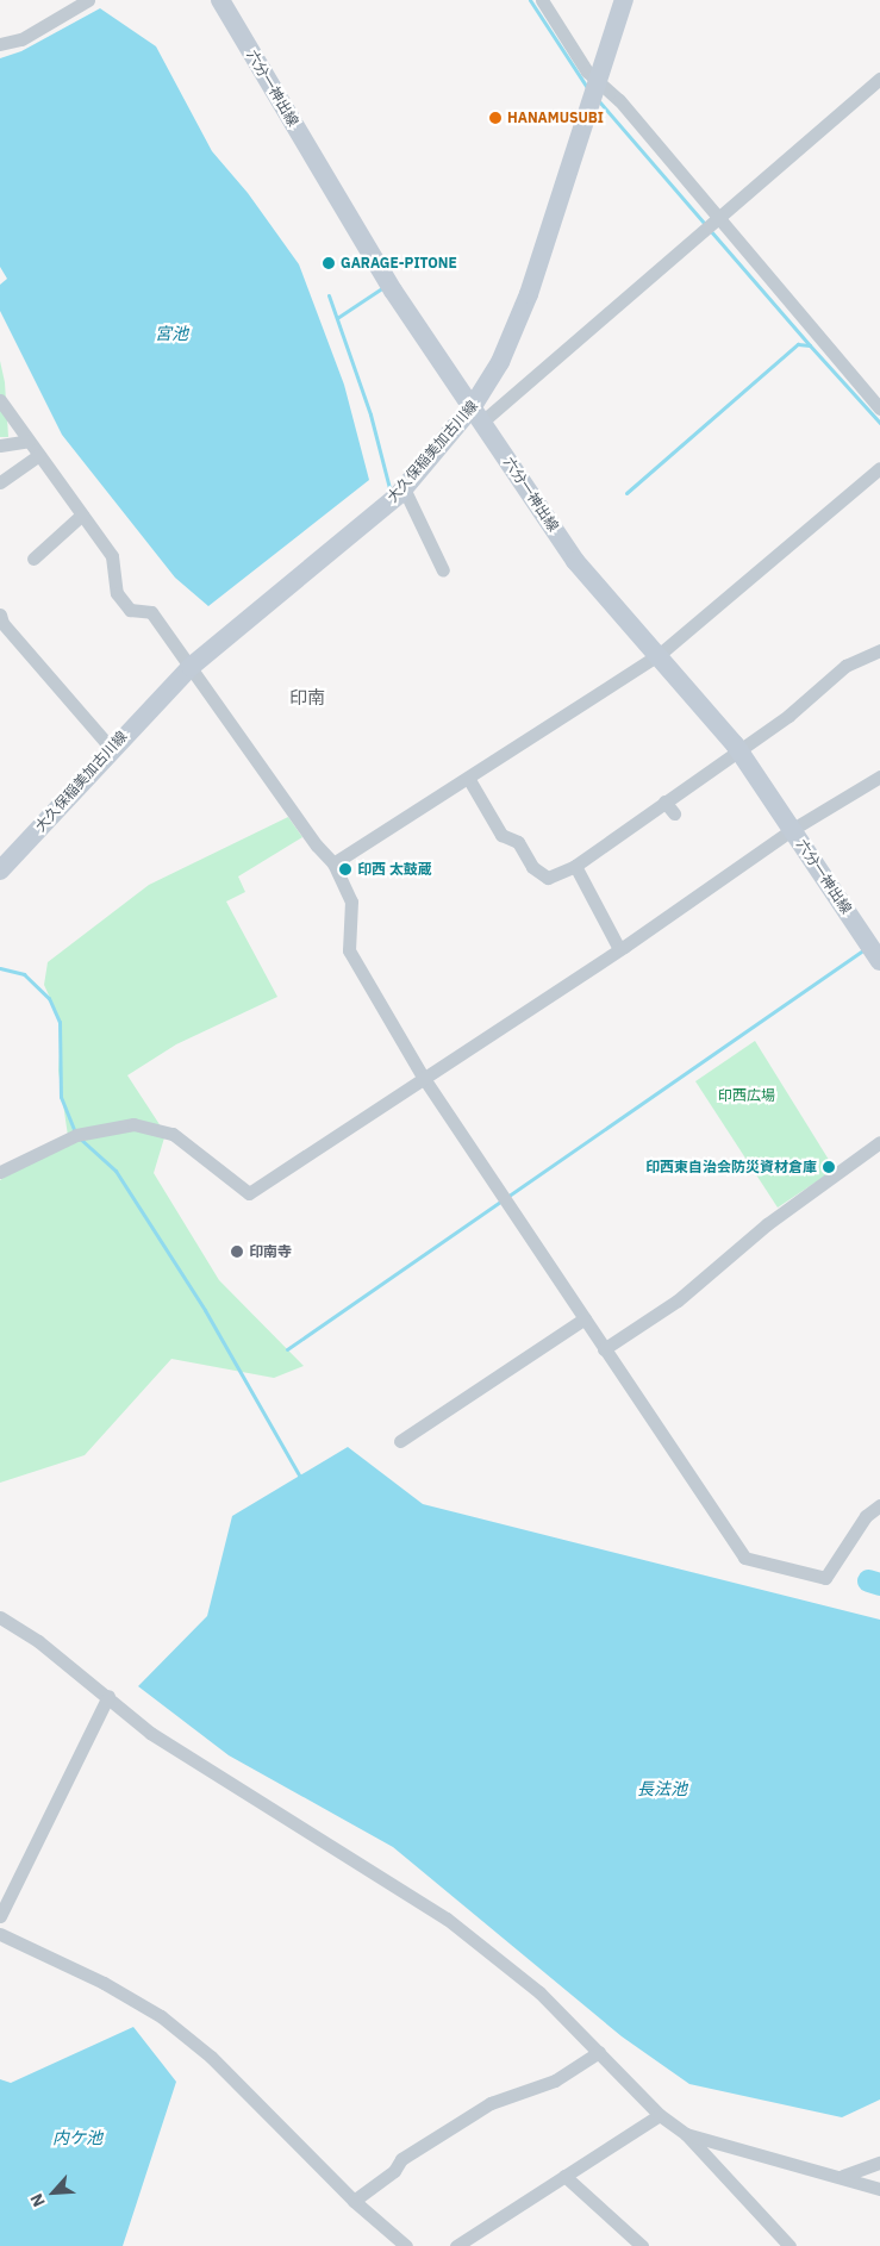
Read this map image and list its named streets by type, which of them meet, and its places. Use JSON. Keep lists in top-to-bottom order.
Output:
{
  "streets": {
    "main road": ["六分一神出線", "大久保稲美加古川線"]
  },
  "crossings": [
    ["六分一神出線", "大久保稲美加古川線"]
  ],
  "districts": ["印南"],
  "water": ["宮池", "長法池", "内ケ池"],
  "parks": ["印西広場"],
  "places": [
    "HANAMUSUBI",
    "GARAGE-PITONE",
    "印西 太鼓蔵",
    "印西東自治会防災資材倉庫",
    "印南寺"
  ],
  "north": "bottom left"
}
